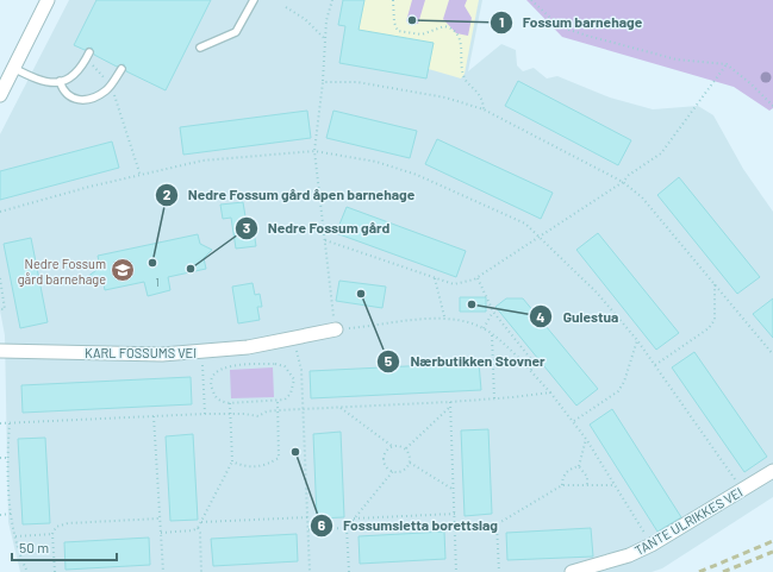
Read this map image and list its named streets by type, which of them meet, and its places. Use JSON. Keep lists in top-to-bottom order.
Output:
{
  "streets": {
    "street": ["KARL FOSSUMS VEI", "TANTE ULRIKKES VEI"]
  },
  "places": {
    "other": [
      "Fossum barnehage",
      "Nedre Fossum gård åpen barnehage",
      "Nedre Fossum gård",
      "Nærbutikken Stovner",
      "Gulestua",
      "Fossumsletta borettslag"
    ],
    "school or university": ["Nedre Fossum gård barnehage"]
  },
  "house_numbers": ["1"],
  "scale_bar": "50 m"
}
